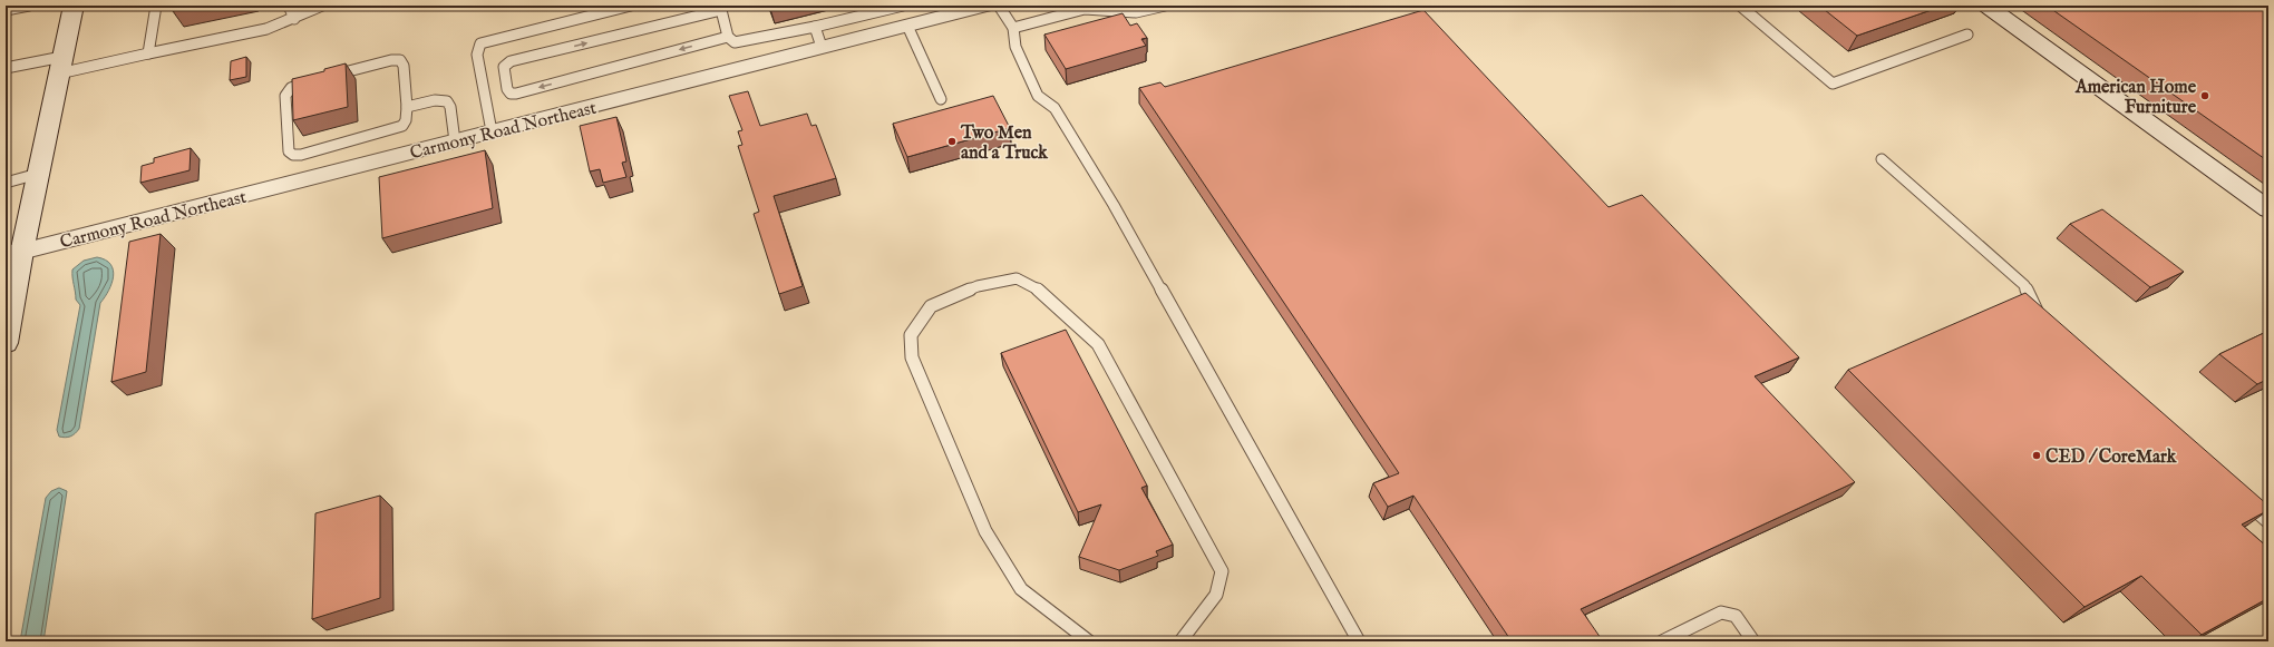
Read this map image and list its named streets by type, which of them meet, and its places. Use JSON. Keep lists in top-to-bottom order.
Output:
{
  "streets": {
    "street": ["Carmony Road Northeast"]
  },
  "places": ["American Home Furniture", "Two Men and a Truck", "CED / CoreMark"]
}
